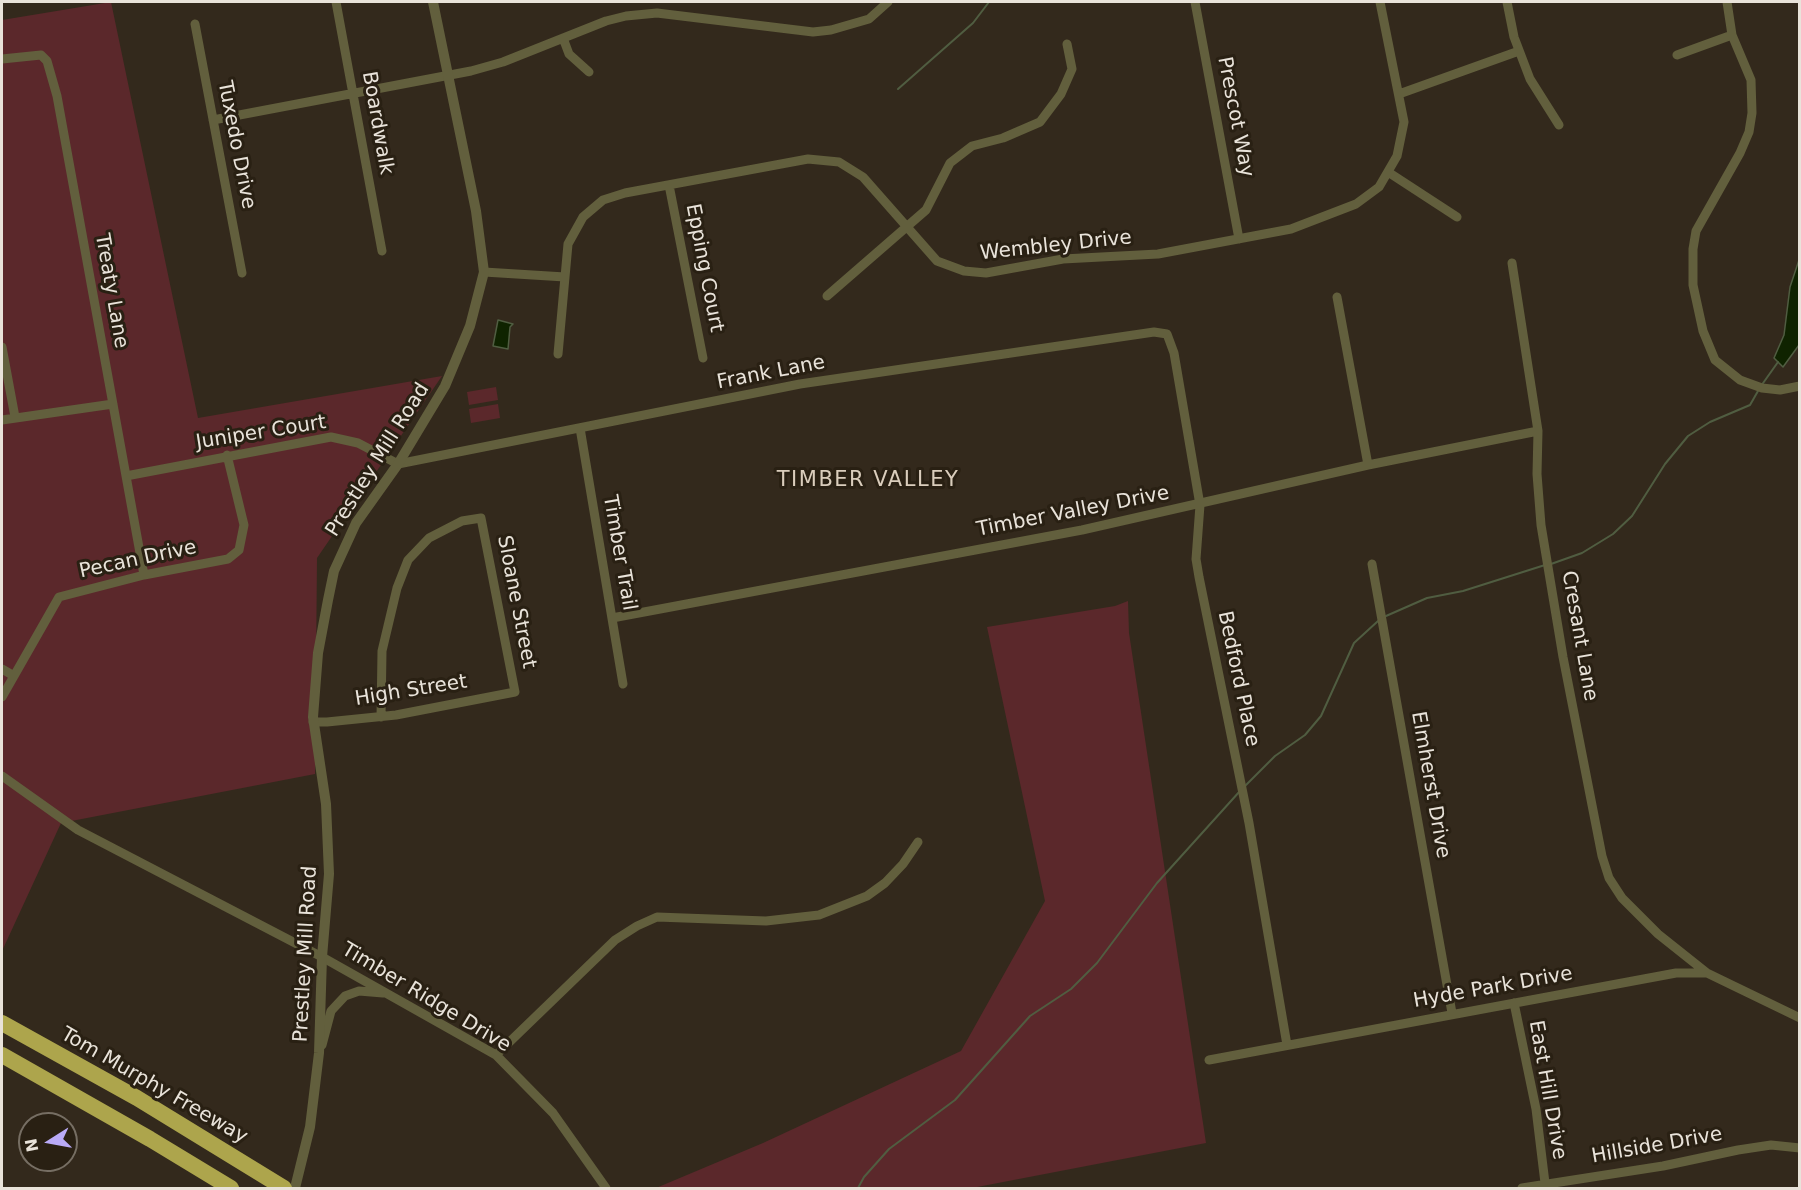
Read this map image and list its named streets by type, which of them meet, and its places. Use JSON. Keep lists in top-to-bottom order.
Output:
{
  "streets": {
    "highway": ["Tom Murphy Freeway"],
    "street": [
      "Prescot Way",
      "Boardwalk",
      "Tuxedo Drive",
      "Wembley Drive",
      "Epping Court",
      "Treaty Lane",
      "Frank Lane",
      "Juniper Court",
      "Prestley Mill Road",
      "Timber Valley Drive",
      "Timber Trail",
      "Pecan Drive",
      "Sloane Street",
      "Cresant Lane",
      "Bedford Place",
      "High Street",
      "Elmherst Drive",
      "Hyde Park Drive",
      "Timber Ridge Drive",
      "East Hill Drive",
      "Hillside Drive"
    ]
  },
  "crossings": [
    ["Prescot Way", "Wembley Drive"],
    ["Wembley Drive", "Epping Court"],
    ["Treaty Lane", "Juniper Court"],
    ["Treaty Lane", "Pecan Drive"],
    ["Frank Lane", "Juniper Court"],
    ["Frank Lane", "Prestley Mill Road"],
    ["Frank Lane", "Timber Trail"],
    ["Frank Lane", "Bedford Place"],
    ["Juniper Court", "Prestley Mill Road"],
    ["Juniper Court", "Pecan Drive"],
    ["Prestley Mill Road", "High Street"],
    ["Prestley Mill Road", "Timber Ridge Drive"],
    ["Timber Valley Drive", "Timber Trail"],
    ["Timber Valley Drive", "Cresant Lane"],
    ["Timber Valley Drive", "Bedford Place"],
    ["Sloane Street", "High Street"],
    ["Cresant Lane", "Hyde Park Drive"],
    ["Bedford Place", "Hyde Park Drive"],
    ["Elmherst Drive", "Hyde Park Drive"],
    ["Hyde Park Drive", "East Hill Drive"],
    ["East Hill Drive", "Hillside Drive"]
  ],
  "districts": ["TIMBER VALLEY"],
  "north": "left"
}
